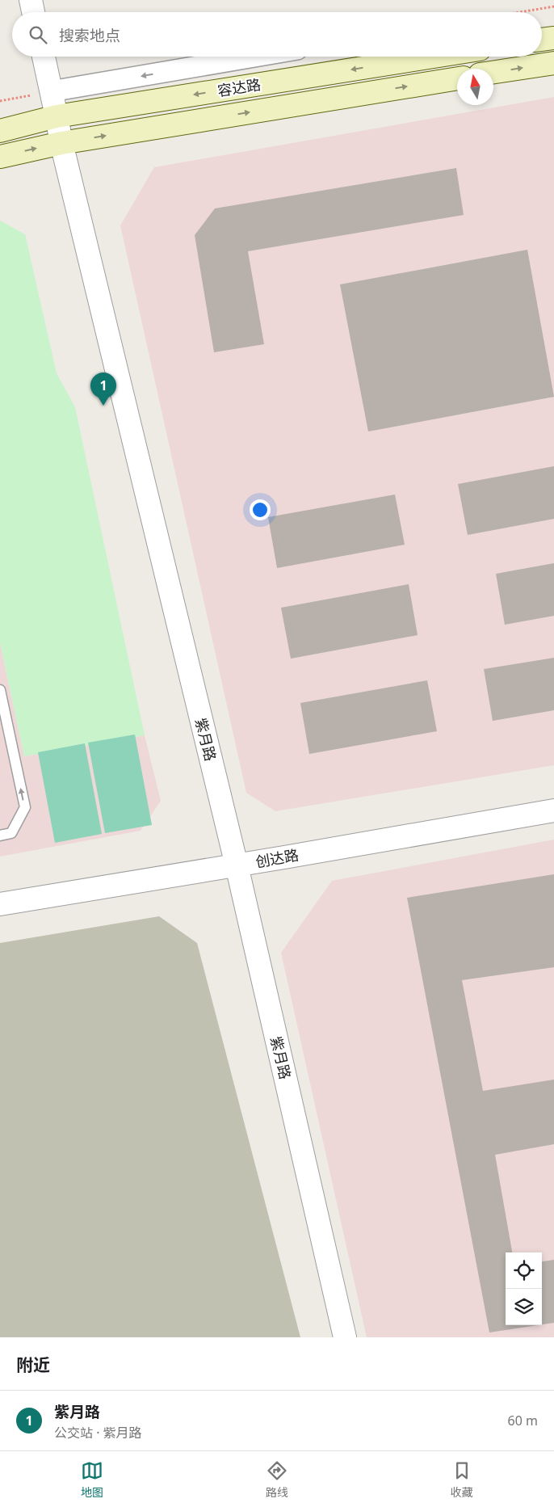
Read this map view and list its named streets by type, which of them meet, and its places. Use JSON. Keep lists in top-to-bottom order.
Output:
{
  "streets": {
    "main road": ["容达路"],
    "street": ["紫月路", "创达路"]
  },
  "crossings": [
    ["容达路", "紫月路"],
    ["紫月路", "创达路"]
  ],
  "north": "top",
  "page": {
    "search": "搜索地点",
    "pins": "1",
    "heading": "附近",
    "list": [
      {
        "mark": "1",
        "name": "紫月路",
        "note": "公交站 · 紫月路",
        "value": "60 m"
      }
    ],
    "nav": ["地图", "路线", "收藏"]
  }
}
